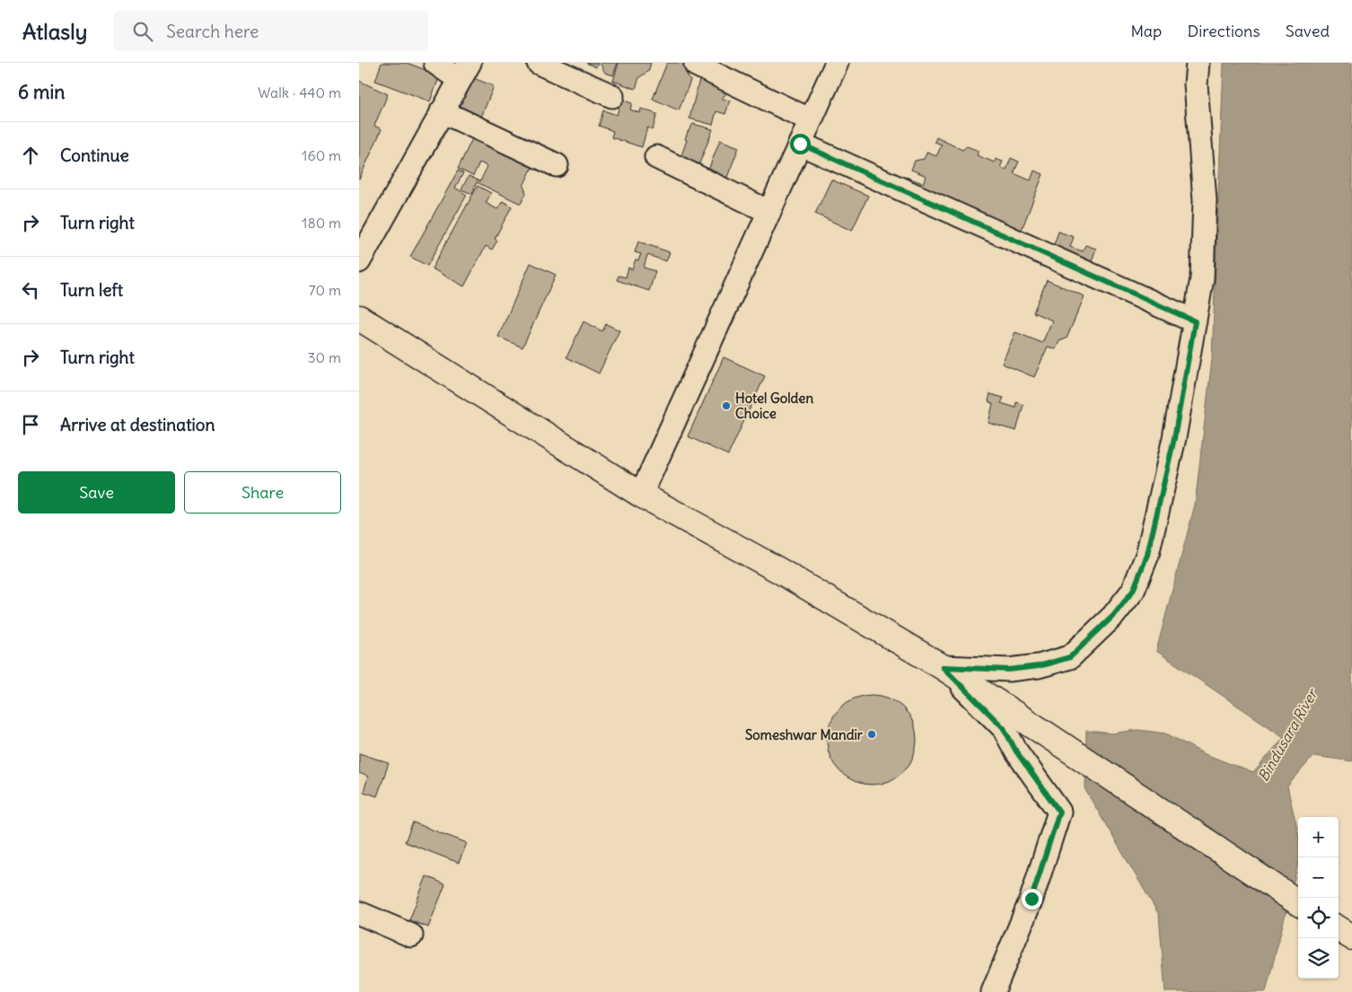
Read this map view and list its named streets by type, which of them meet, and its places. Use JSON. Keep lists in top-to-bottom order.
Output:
{
  "water": ["Bindusara River"],
  "places": ["Hotel Golden Choice", "Someshwar Mandir"],
  "page": {
    "header": "Atlasly",
    "search": "Search here",
    "nav": ["Map", "Directions", "Saved"],
    "heading": ["6 min", "Walk · 440 m"],
    "list": [
      ["Continue", "160 m"],
      ["Turn right", "180 m"],
      ["Turn left", "70 m"],
      ["Turn right", "30 m"],
      "Arrive at destination"
    ],
    "buttons": ["Save", "Share"],
    "map_buttons": ["+", "−"]
  }
}
